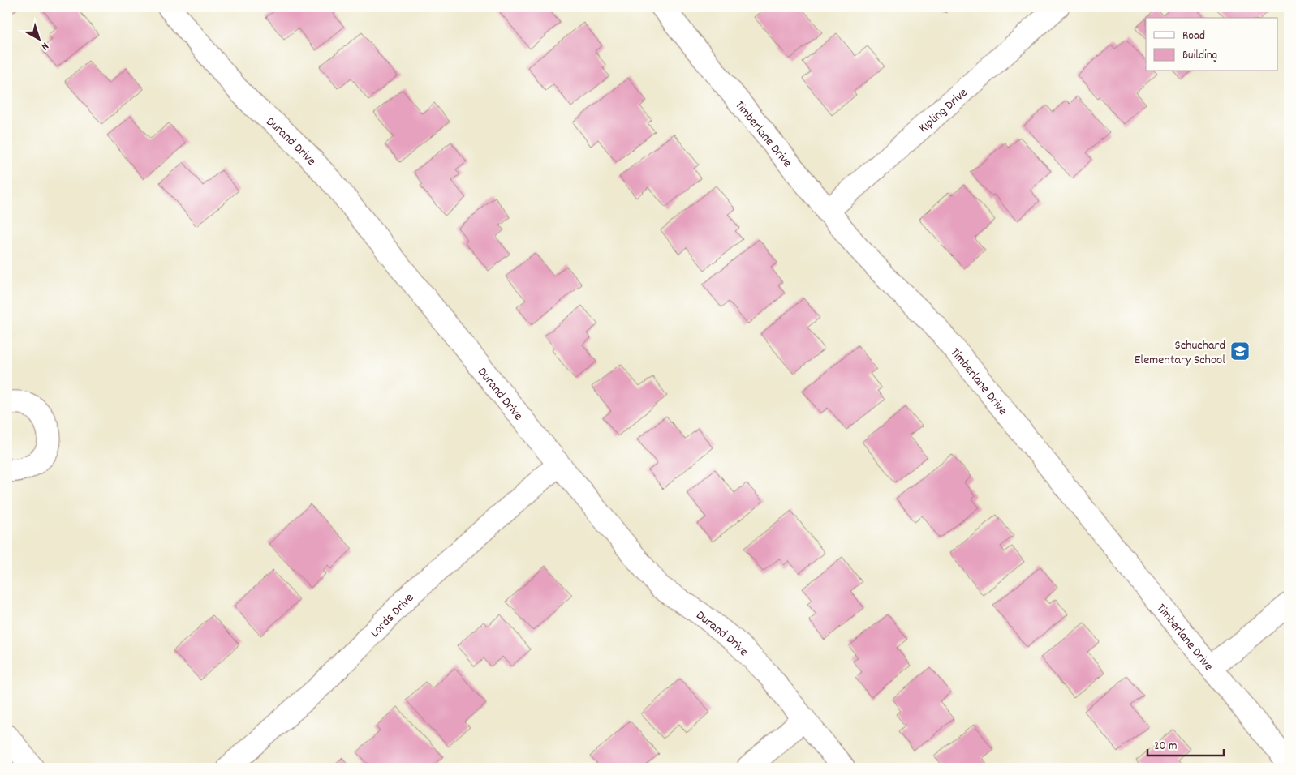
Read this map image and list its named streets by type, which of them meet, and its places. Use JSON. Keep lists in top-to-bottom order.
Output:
{
  "streets": {
    "street": [
      "Kipling Drive",
      "Timberlane Drive",
      "Durand Drive",
      "Lords Drive"
    ]
  },
  "crossings": [
    ["Kipling Drive", "Timberlane Drive"],
    ["Durand Drive", "Lords Drive"]
  ],
  "places": {
    "school or university": ["Schuchard Elementary School"]
  },
  "legend": ["Road", "Building"],
  "scale_bar": "20 m",
  "north": "bottom right"
}
